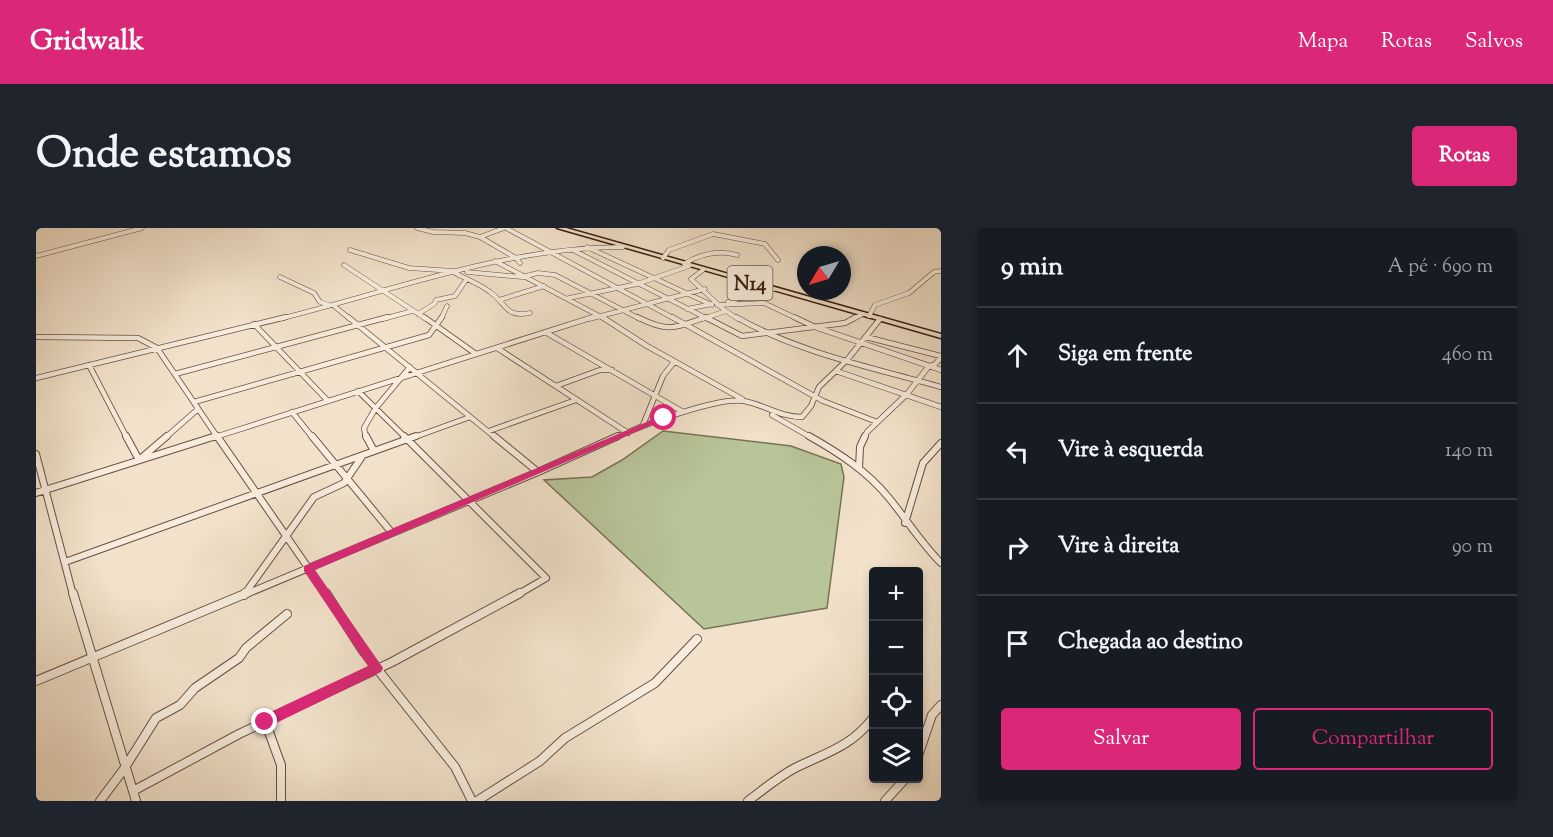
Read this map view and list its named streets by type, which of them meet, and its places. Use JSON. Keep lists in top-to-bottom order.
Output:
{
  "streets": {
    "main road": ["N14"]
  },
  "north": "bottom left",
  "page": {
    "header": "Gridwalk",
    "nav": ["Mapa", "Rotas", "Salvos"],
    "title": "Onde estamos",
    "buttons": [
      "Rotas",
      ["Salvar", "Compartilhar"]
    ],
    "heading": ["9 min", "A pé · 690 m"],
    "list": [
      ["Siga em frente", "460 m"],
      ["Vire à esquerda", "140 m"],
      ["Vire à direita", "90 m"],
      "Chegada ao destino"
    ],
    "map_buttons": ["+", "−"]
  }
}
